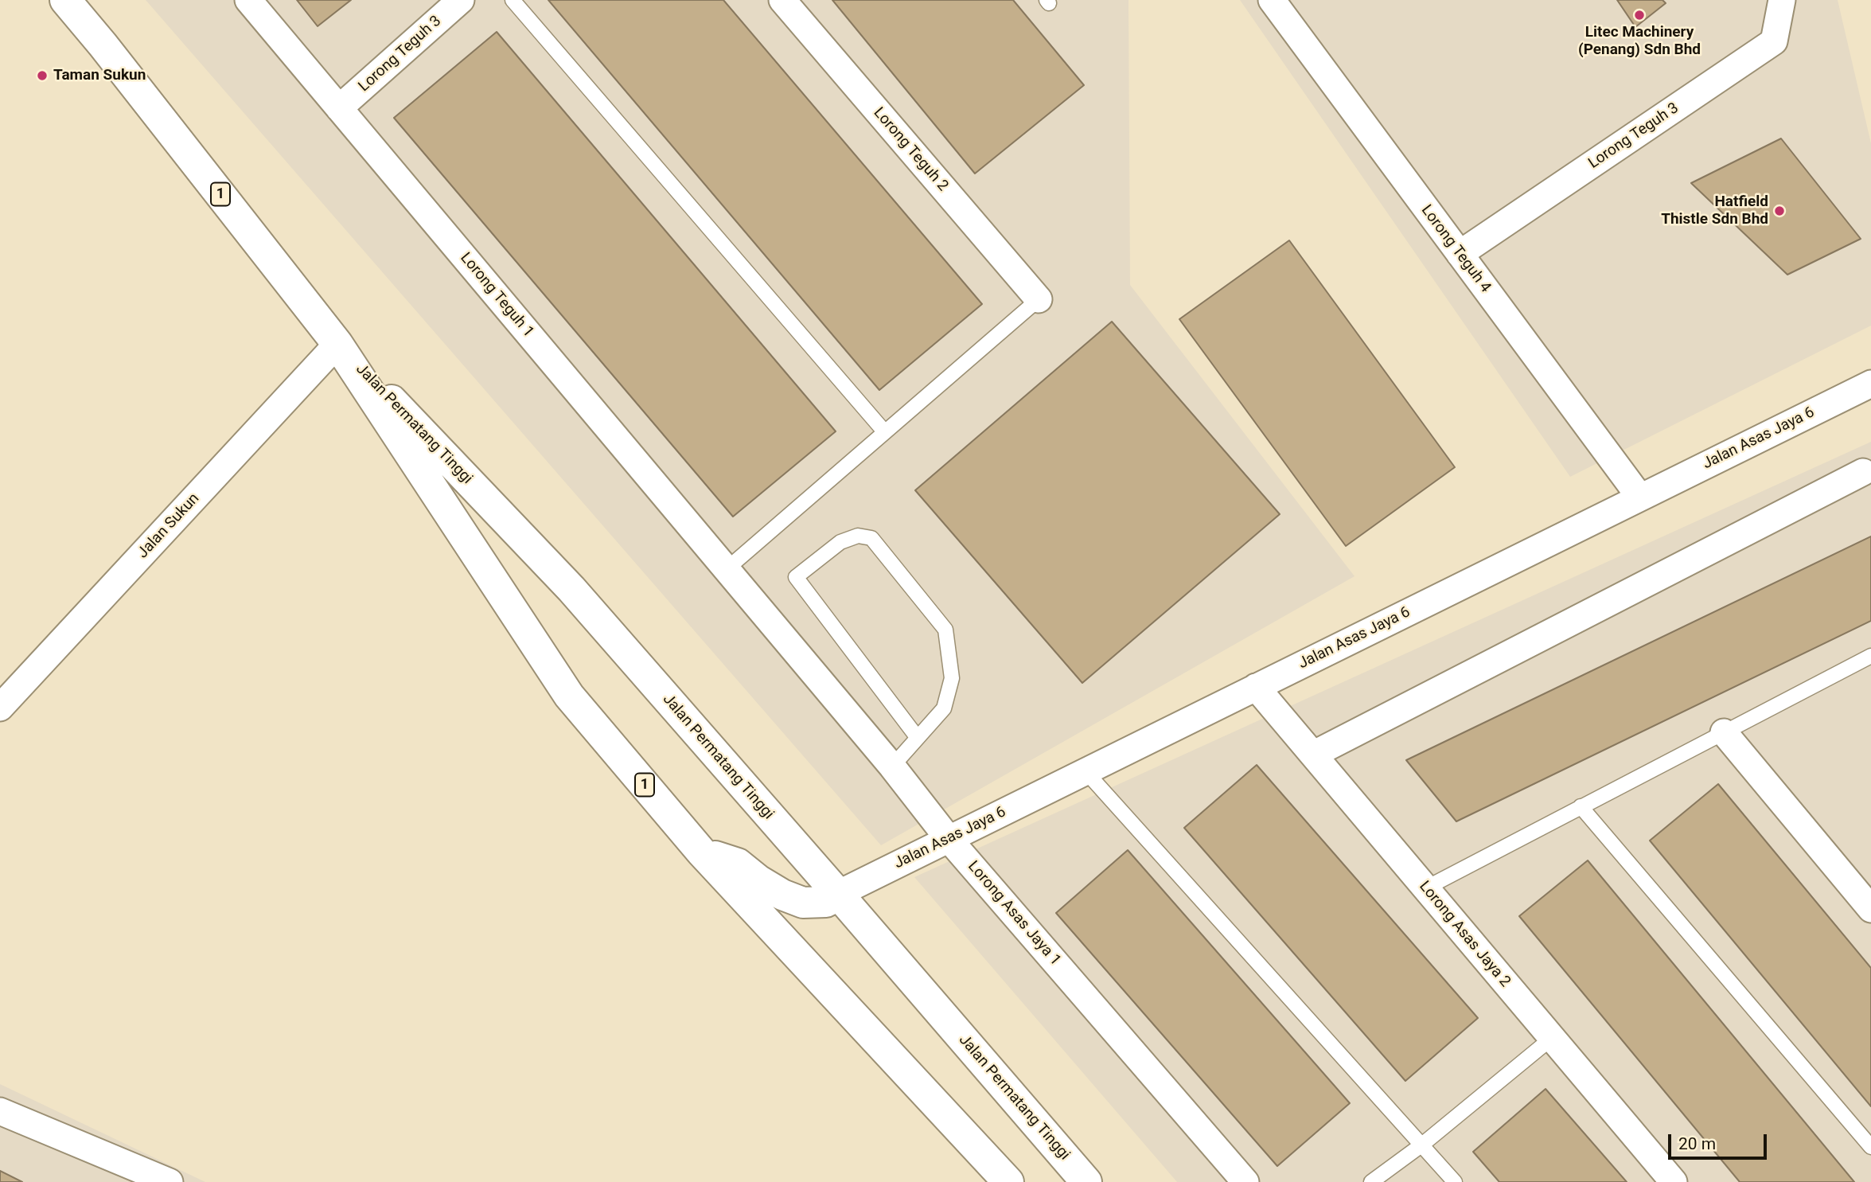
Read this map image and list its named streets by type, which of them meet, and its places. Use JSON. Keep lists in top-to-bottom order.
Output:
{
  "streets": {
    "highway": ["1", "Jalan Permatang Tinggi"],
    "street": [
      "Lorong Teguh 3",
      "Lorong Teguh 2",
      "Lorong Teguh 4",
      "Lorong Teguh 1",
      "Jalan Asas Jaya 6",
      "Jalan Sukun",
      "Lorong Asas Jaya 1",
      "Lorong Asas Jaya 2"
    ]
  },
  "crossings": [
    ["Lorong Teguh 3", "Lorong Teguh 4"],
    ["Lorong Teguh 3", "Lorong Teguh 1"],
    ["Lorong Teguh 4", "Jalan Asas Jaya 6"],
    ["Lorong Teguh 1", "Lorong Asas Jaya 1"],
    ["Jalan Permatang Tinggi", "Jalan Asas Jaya 6"],
    ["Jalan Permatang Tinggi", "Jalan Sukun"],
    ["Jalan Asas Jaya 6", "Lorong Asas Jaya 1"],
    ["Jalan Asas Jaya 6", "Lorong Asas Jaya 2"]
  ],
  "places": ["Litec Machinery (Penang) Sdn Bhd", "Taman Sukun", "Hatfield Thistle Sdn Bhd"],
  "scale_bar": "20 m"
}
